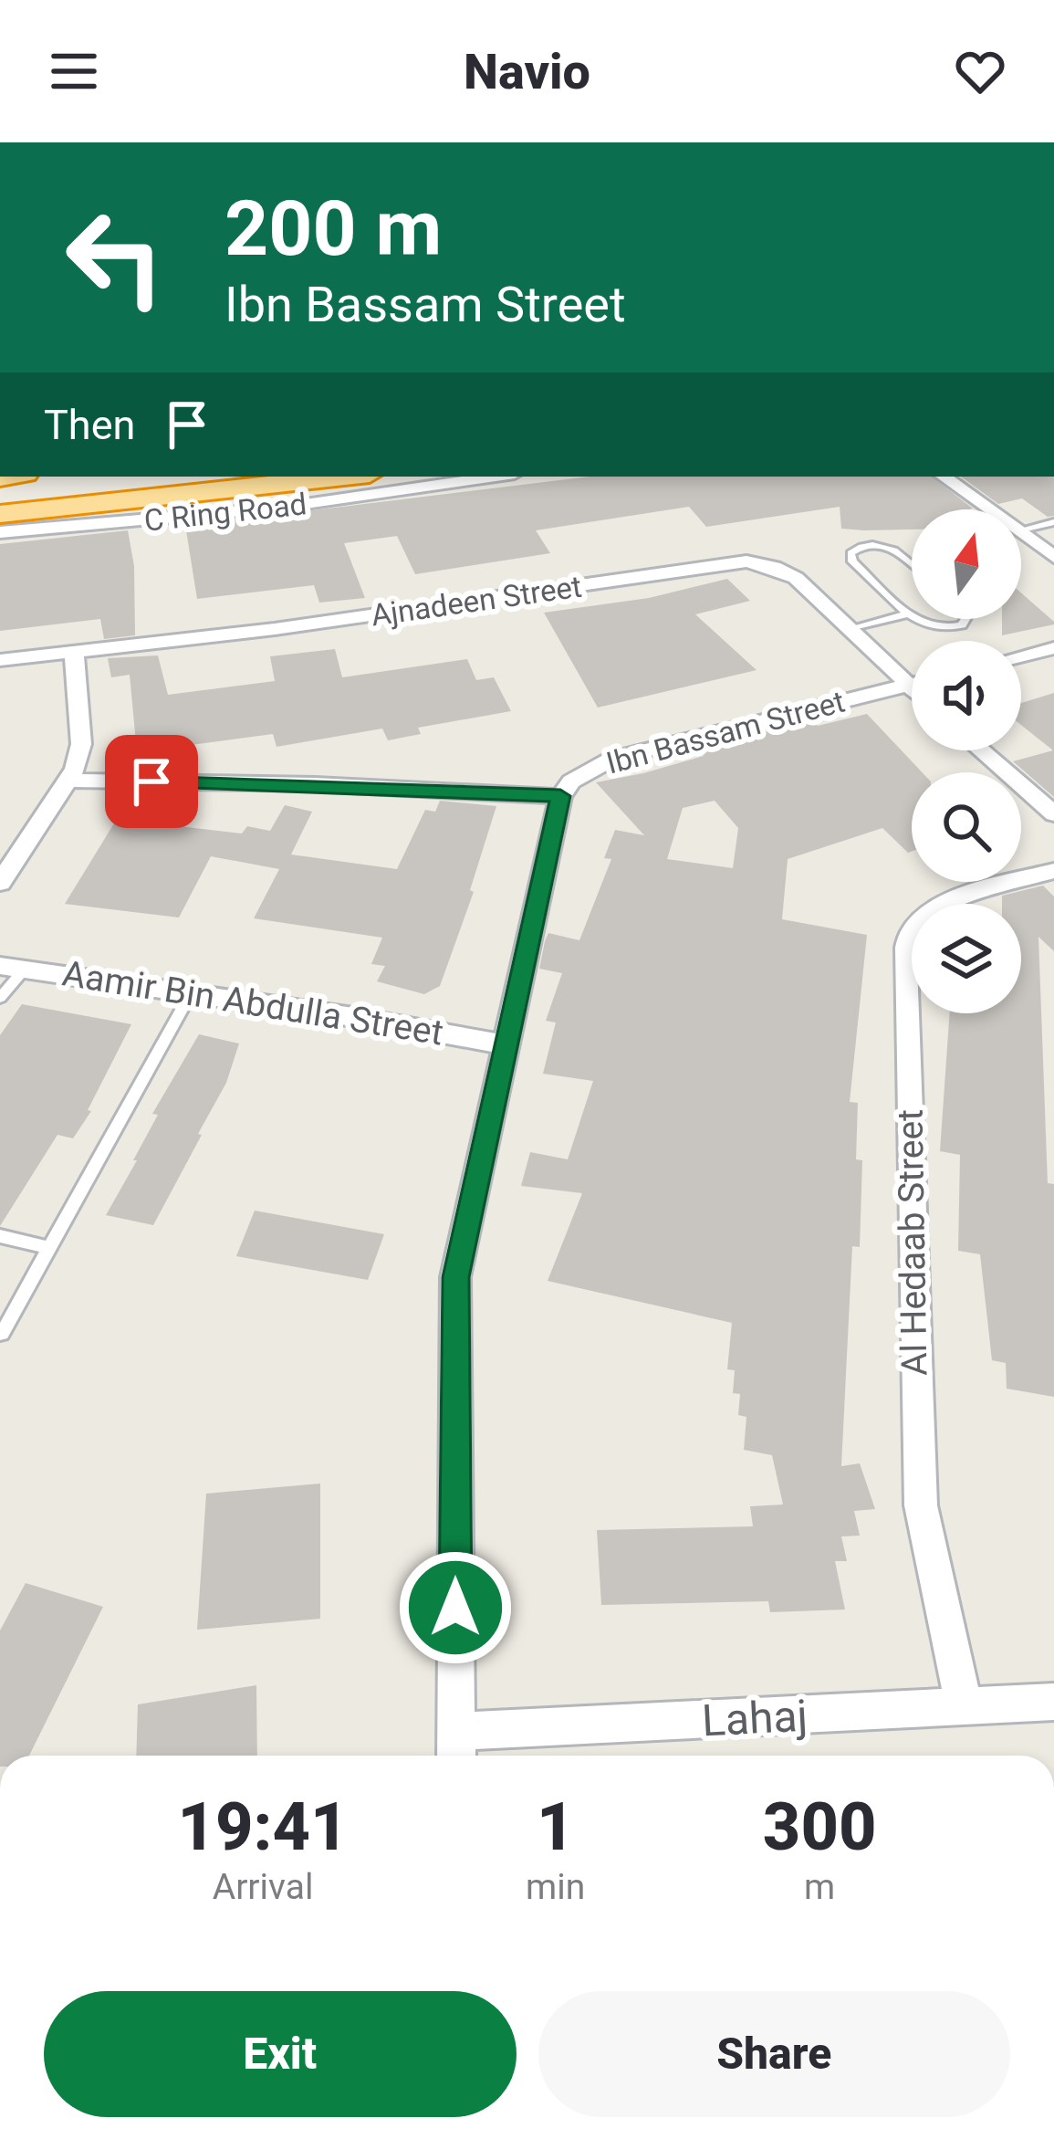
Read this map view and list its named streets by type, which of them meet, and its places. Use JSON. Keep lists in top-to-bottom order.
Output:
{
  "streets": {
    "highway": ["C Ring Road"],
    "street": [
      "Ajnadeen Street",
      "Ibn Bassam Street",
      "Aamir Bin Abdulla Street",
      "Al Hedaab Street",
      "Lahaj"
    ]
  },
  "crossings": [
    ["Ajnadeen Street", "Ibn Bassam Street"],
    ["Al Hedaab Street", "Lahaj"]
  ],
  "north": "top",
  "page": {
    "header": "Navio",
    "turn": ["200 m", "Ibn Bassam Street"],
    "then": "Then",
    "eta": [
      "19:41",
      "Arrival",
      "1",
      "min",
      "300",
      "m"
    ],
    "buttons": ["Exit", "Share"]
  }
}
